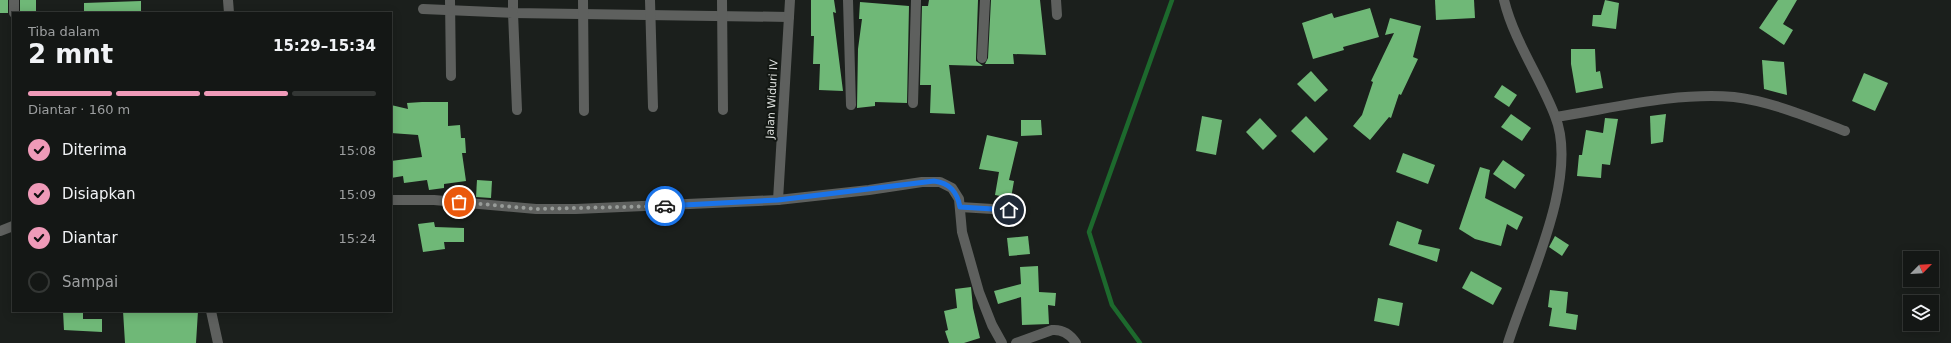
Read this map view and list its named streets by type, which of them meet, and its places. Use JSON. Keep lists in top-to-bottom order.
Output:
{
  "streets": {
    "street": ["Jalan Widuri IV"]
  },
  "north": "top right",
  "page": {
    "heading": ["2 mnt", "Tiba dalam", "15:29–15:34"],
    "bar": "Diantar · 160 m",
    "list": [
      ["Diterima", "15:08"],
      ["Disiapkan", "15:09"],
      ["Diantar", "15:24"],
      "Sampai"
    ]
  }
}
